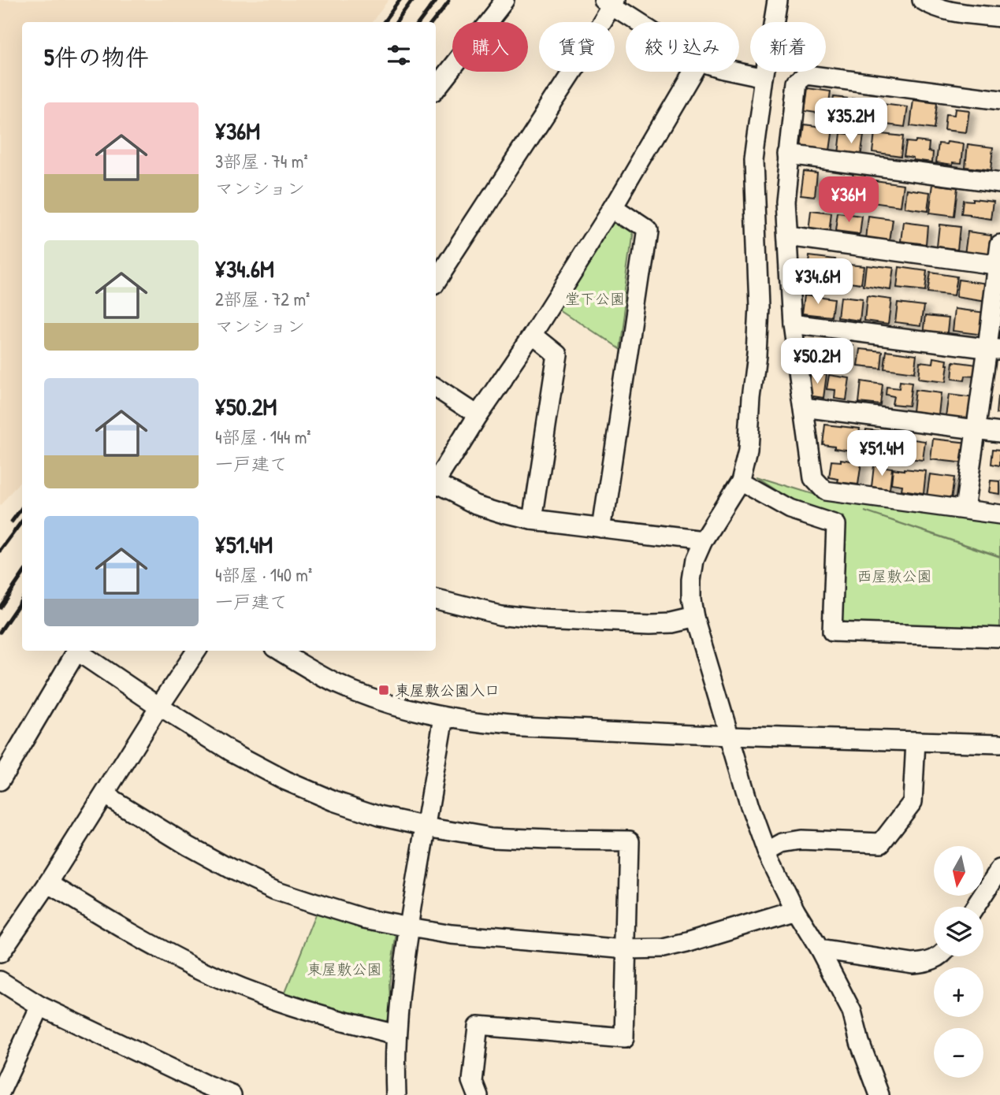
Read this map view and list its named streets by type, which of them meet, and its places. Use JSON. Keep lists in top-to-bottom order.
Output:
{
  "parks": ["堂下公園", "西屋敷公園", "東屋敷公園"],
  "places": {
    "transit": ["東屋敷公園入口"]
  },
  "north": "bottom",
  "page": {
    "chip": [
      "購入",
      "賃貸",
      "絞り込み",
      "新着"
    ],
    "heading": "5件の物件",
    "list": [
      {
        "name": "¥36M",
        "note": "3部屋 · 74 m² · マンション"
      },
      {
        "name": "¥34.6M",
        "note": "2部屋 · 72 m² · マンション"
      },
      {
        "name": "¥50.2M",
        "note": "4部屋 · 144 m² · 一戸建て"
      },
      {
        "name": "¥51.4M",
        "note": "4部屋 · 140 m² · 一戸建て"
      }
    ],
    "price": [
      "¥35.2M",
      "¥36M",
      "¥34.6M",
      "¥50.2M",
      "¥51.4M"
    ],
    "map_buttons": ["+", "−"]
  }
}
